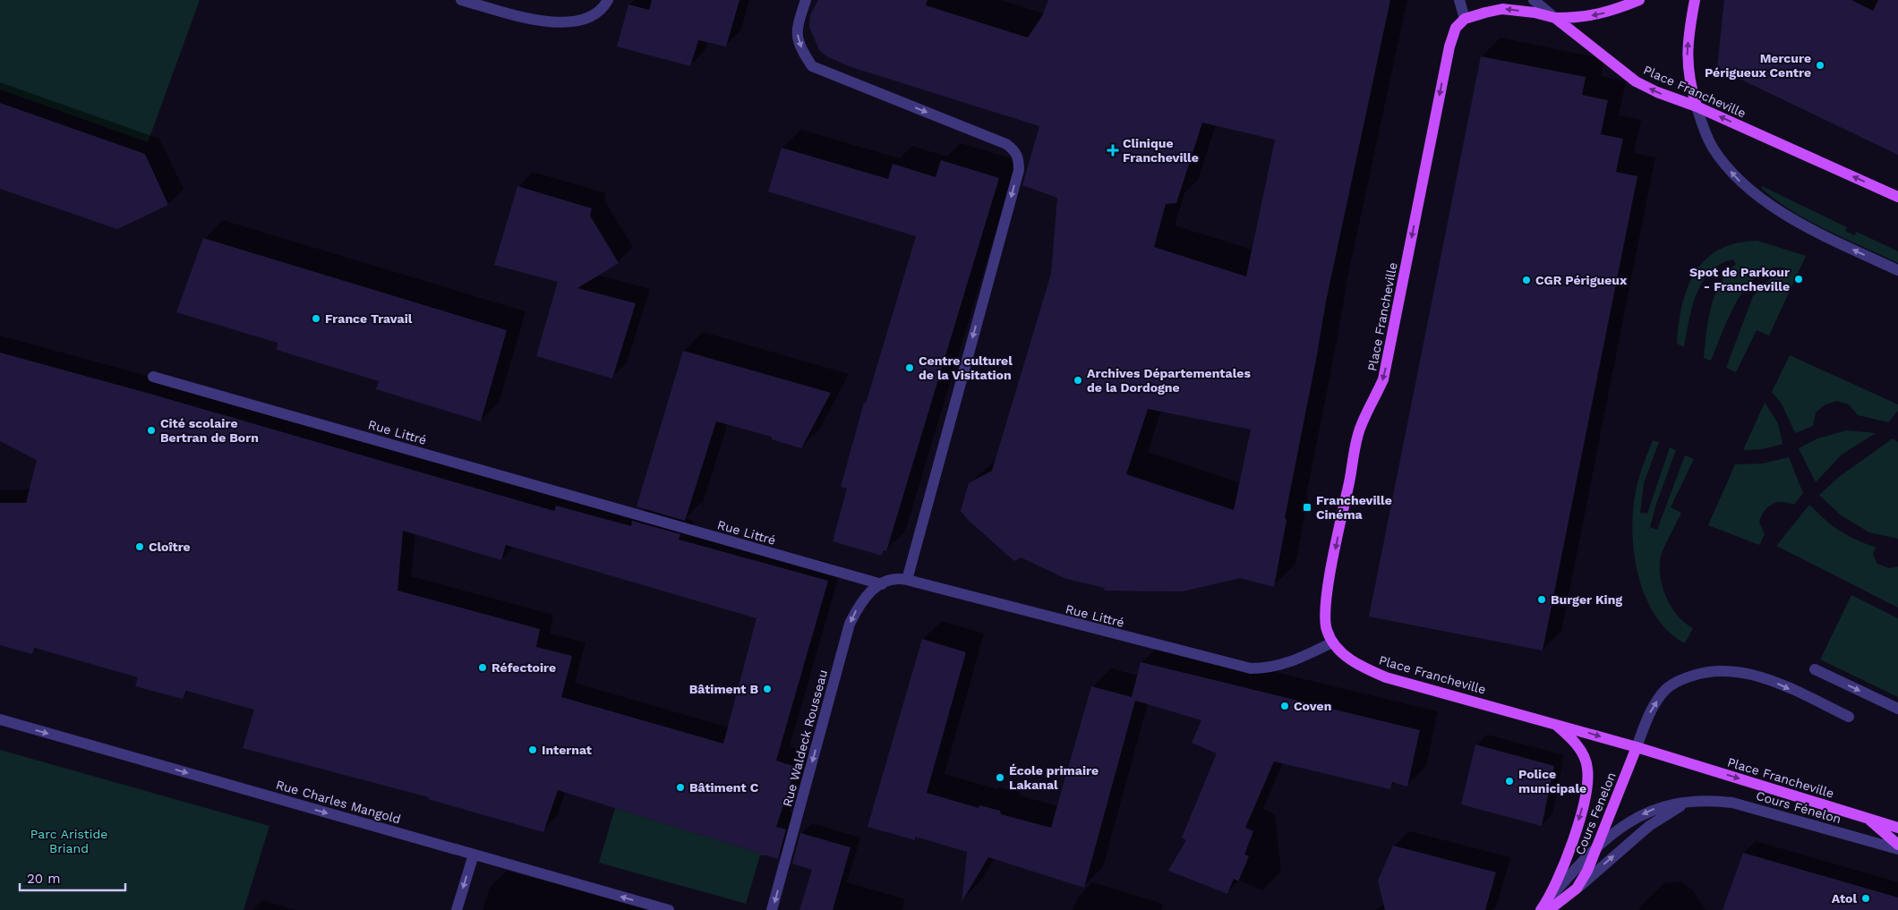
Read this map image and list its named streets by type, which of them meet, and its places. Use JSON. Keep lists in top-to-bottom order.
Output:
{
  "streets": {
    "main road": ["Place Francheville", "Cours Fénelon", "Cours Fenelon"],
    "street": ["Rue Littré", "Rue Waldeck Rousseau", "Rue Charles Mangold"]
  },
  "crossings": [
    ["Place Francheville", "Rue Littré"],
    ["Place Francheville", "Cours Fénelon"],
    ["Place Francheville", "Cours Fenelon"],
    ["Rue Littré", "Rue Waldeck Rousseau"],
    ["Cours Fénelon", "Cours Fenelon"]
  ],
  "one_way": ["Rue Waldeck Rousseau"],
  "parks": ["Parc Aristide Briand"],
  "places": {
    "other": [
      "Mercure Périgueux Centre",
      "Spot de Parkour - Francheville",
      "CGR Périgueux",
      "France Travail",
      "Centre culturel de la Visitation",
      "Archives Départementales de la Dordogne",
      "Cité scolaire Bertran de Born",
      "Cloître",
      "Burger King",
      "Réfectoire",
      "Bâtiment B",
      "Coven",
      "Internat",
      "École primaire Lakanal",
      "Police municipale",
      "Bâtiment C",
      "Atol"
    ],
    "health": ["Clinique Francheville"],
    "transit": ["Francheville Cinéma"]
  },
  "scale_bar": "20 m"
}
